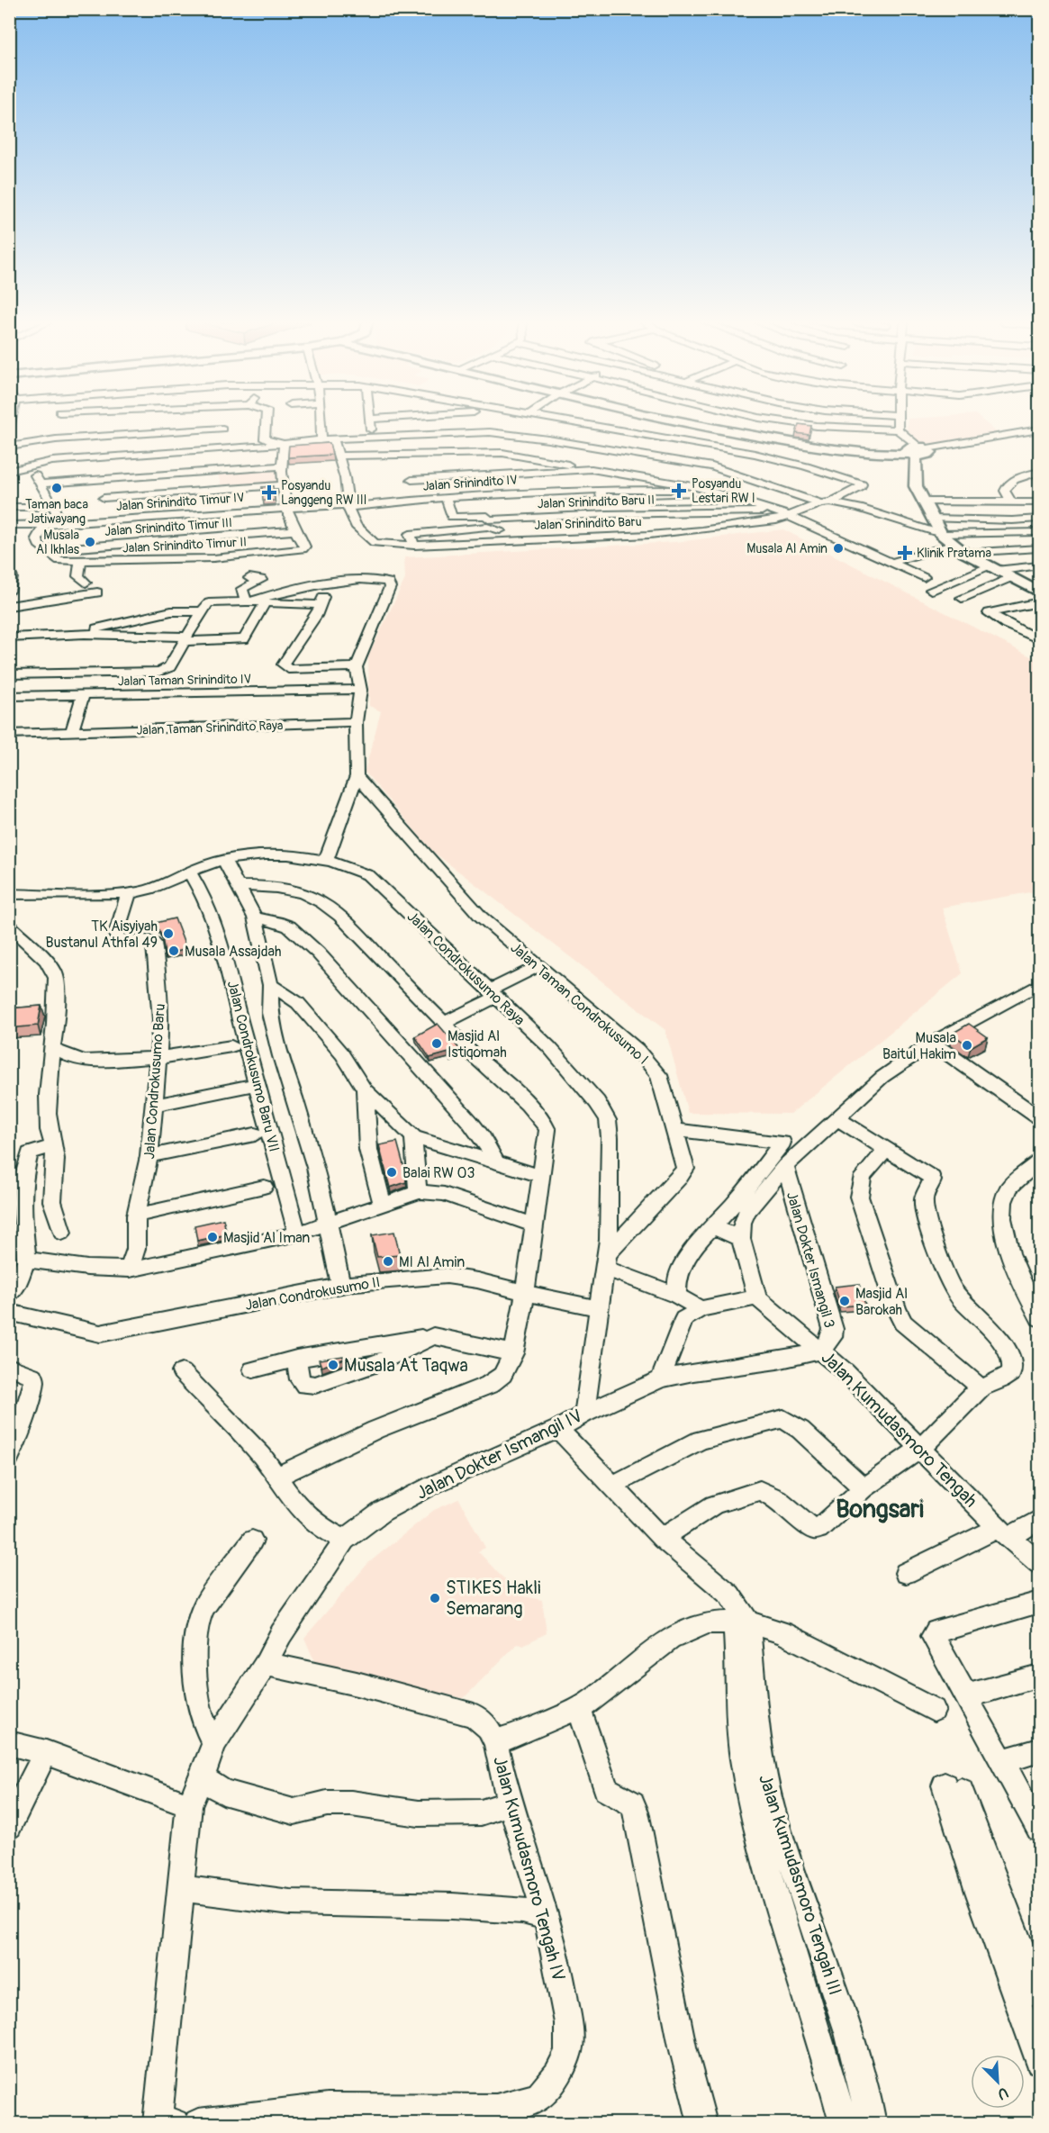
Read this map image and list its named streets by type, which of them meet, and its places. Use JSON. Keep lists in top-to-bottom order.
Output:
{
  "streets": {
    "street": [
      "Jalan Srinindito IV",
      "Jalan Srinindito Timur IV",
      "Jalan Srinindito Baru II",
      "Jalan Srinindito Baru",
      "Jalan Srinindito Timur III",
      "Jalan Srinindito Timur II",
      "Jalan Taman Srinindito IV",
      "Jalan Taman Srinindito Raya",
      "Jalan Condrokusumo Raya",
      "Jalan Taman Condrokusumo I",
      "Jalan Condrokusumo Baru VII",
      "Jalan Condrokusumo Baru",
      "Jalan Dokter Ismangil 3",
      "Jalan Condrokusumo II",
      "Jalan Kumudasmoro Tengah",
      "Jalan Dokter Ismangil IV",
      "Jalan Kumudasmoro Tengah IV",
      "Jalan Kumudasmoro Tengah III"
    ]
  },
  "crossings": [
    ["Jalan Srinindito IV", "Jalan Srinindito Timur IV"],
    ["Jalan Srinindito IV", "Jalan Srinindito Baru"],
    ["Jalan Srinindito Timur IV", "Jalan Srinindito Baru"],
    ["Jalan Srinindito Timur III", "Jalan Srinindito Timur II"],
    ["Jalan Condrokusumo Raya", "Jalan Taman Condrokusumo I"],
    ["Jalan Condrokusumo Raya", "Jalan Condrokusumo Baru VII"],
    ["Jalan Condrokusumo Raya", "Jalan Condrokusumo Baru"],
    ["Jalan Condrokusumo Raya", "Jalan Condrokusumo II"],
    ["Jalan Condrokusumo Raya", "Jalan Dokter Ismangil IV"],
    ["Jalan Dokter Ismangil 3", "Jalan Kumudasmoro Tengah"],
    ["Jalan Dokter Ismangil 3", "Jalan Dokter Ismangil IV"],
    ["Jalan Kumudasmoro Tengah", "Jalan Dokter Ismangil IV"]
  ],
  "districts": ["Bongsari"],
  "places": {
    "other": [
      "Taman baca Jatiwayang",
      "Musala Al Ikhlas",
      "Musala Al Amin",
      "TK Aisyiyah Bustanul Athfal 49",
      "Musala Assajdah",
      "Masjid Al Istiqomah",
      "Musala Baitul Hakim",
      "Balai RW 03",
      "Masjid Al Iman",
      "MI Al Amin",
      "Masjid Al Barokah",
      "Musala At Taqwa",
      "STIKES Hakli Semarang"
    ],
    "health": ["Posyandu Lestari RW I", "Posyandu Langgeng RW III", "Klinik Pratama"]
  },
  "north": "bottom right"
}
